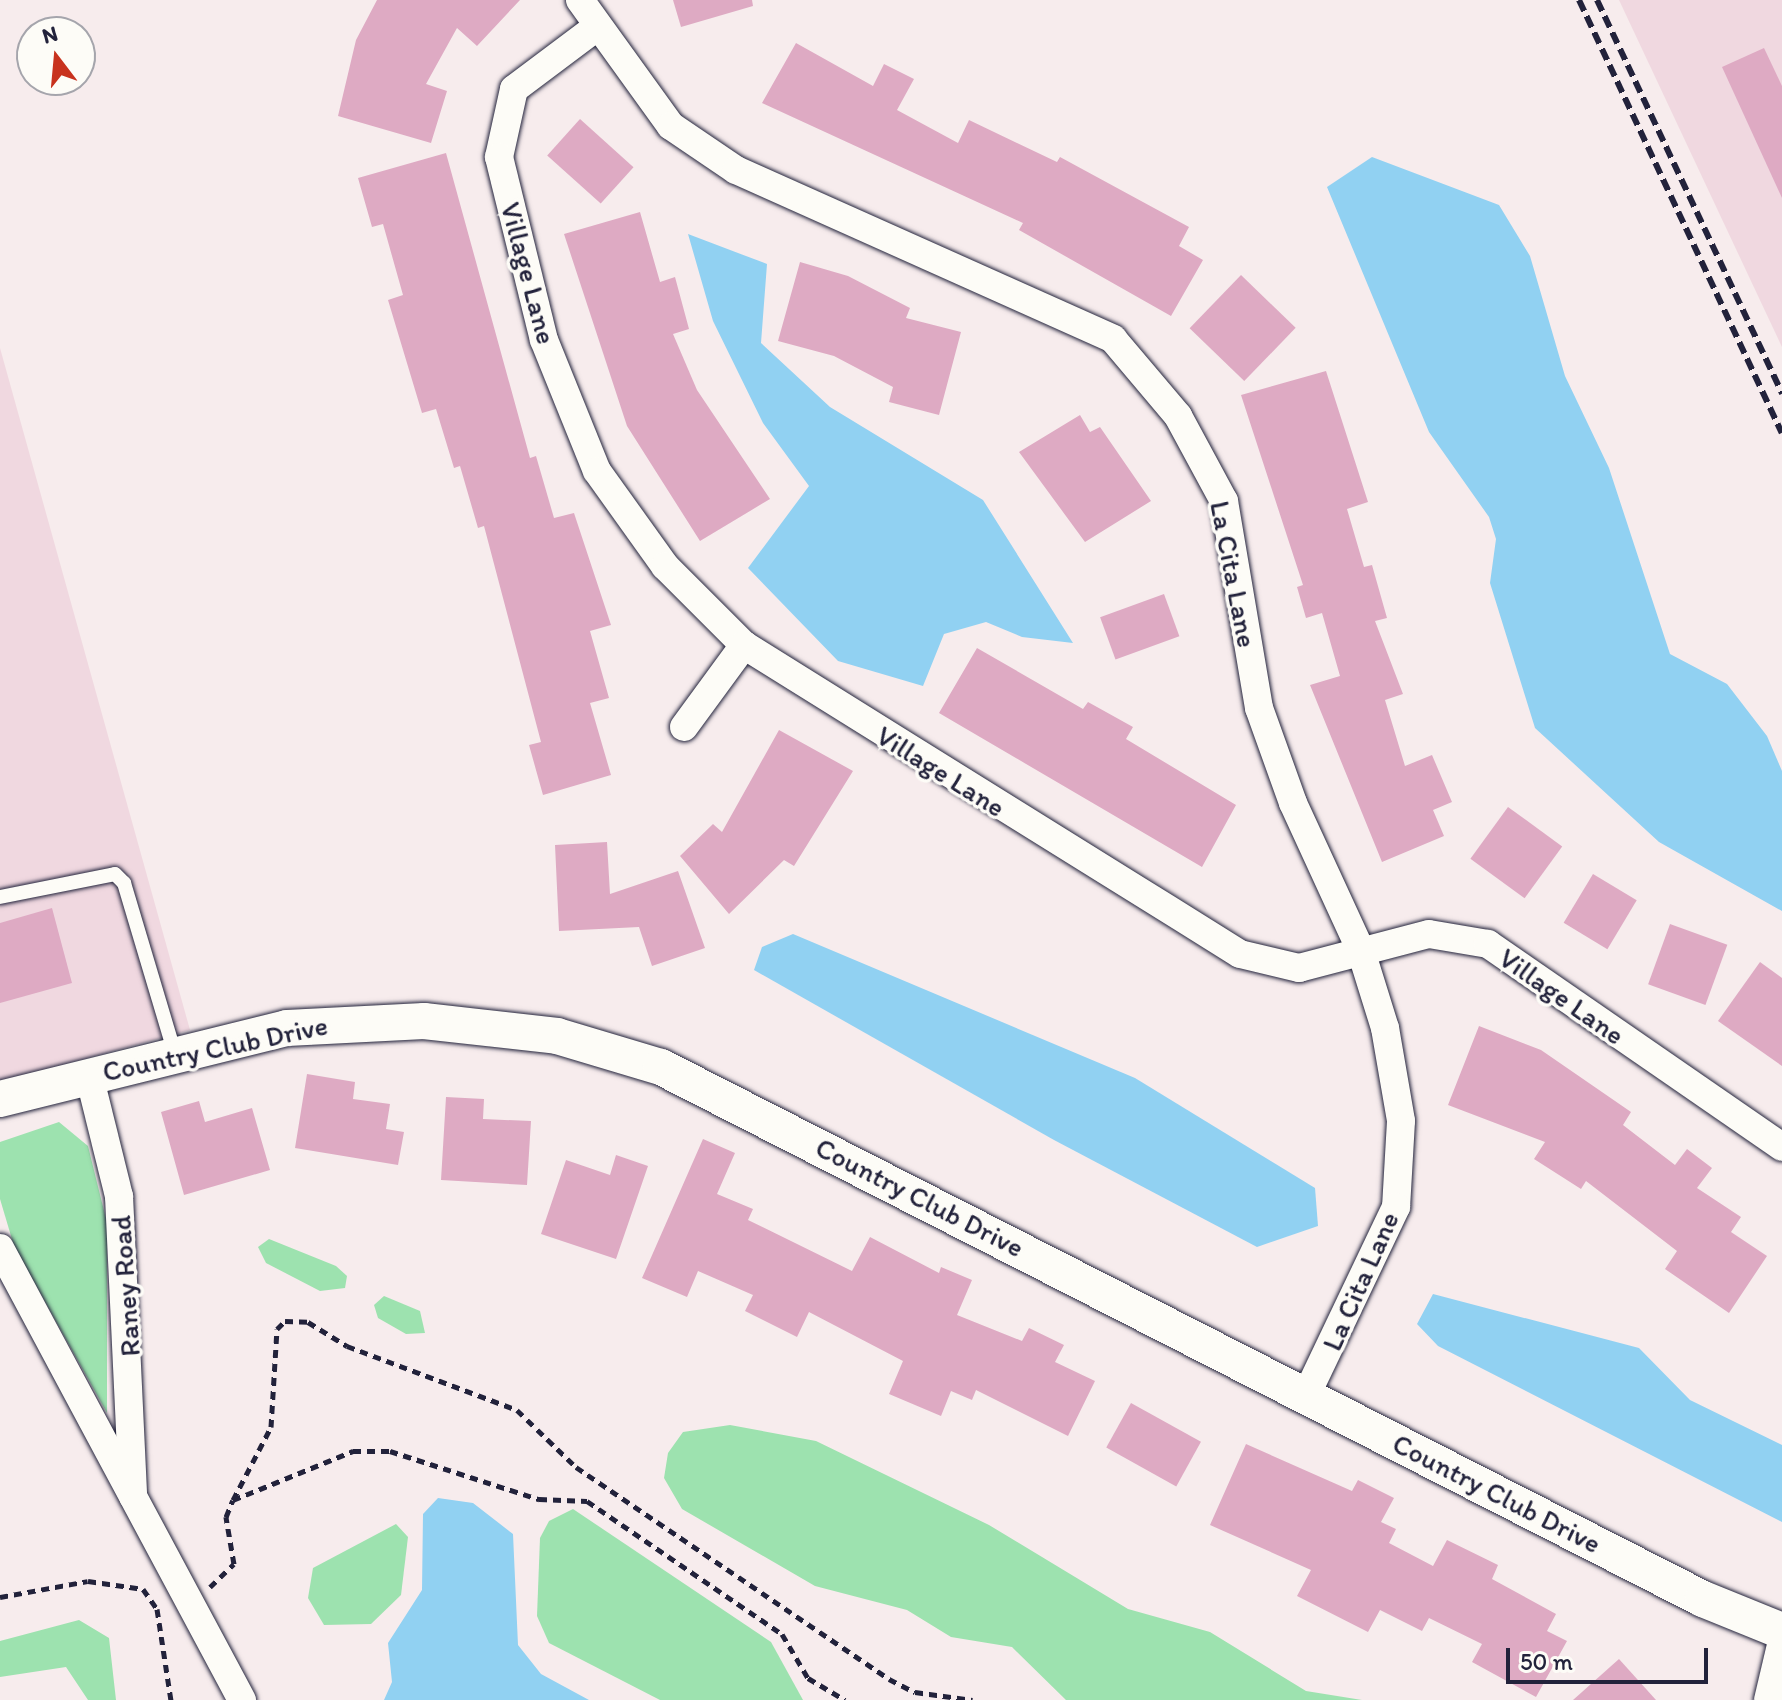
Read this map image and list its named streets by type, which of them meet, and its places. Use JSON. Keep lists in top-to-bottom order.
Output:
{
  "streets": {
    "street": [
      "Village Lane",
      "La Cita Lane",
      "Country Club Drive",
      "Raney Road"
    ]
  },
  "crossings": [
    ["Village Lane", "La Cita Lane"],
    ["La Cita Lane", "Country Club Drive"],
    ["Country Club Drive", "Raney Road"]
  ],
  "scale_bar": "50 m",
  "north": "top"
}
